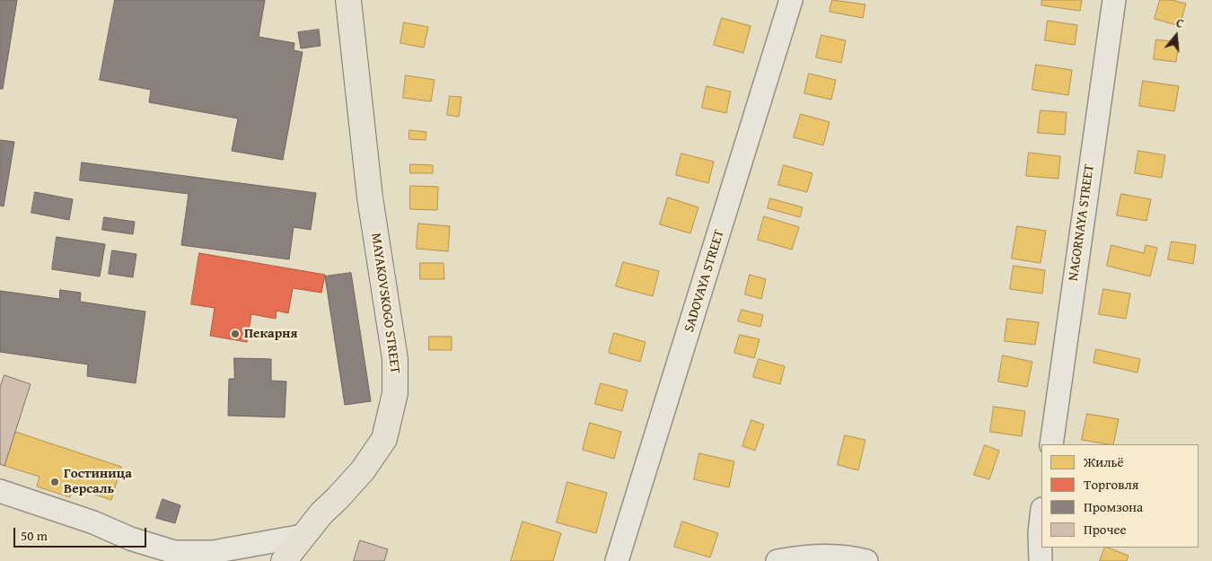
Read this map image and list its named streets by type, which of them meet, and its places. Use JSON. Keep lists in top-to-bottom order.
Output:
{
  "streets": {
    "main road": ["MAYAKOVSKOGO STREET"],
    "street": ["NAGORNAYA STREET", "SADOVAYA STREET"]
  },
  "places": ["Пекарня", "Гостиница Версаль"],
  "legend": [
    "Жильё",
    "Торговля",
    "Промзона",
    "Прочее"
  ],
  "scale_bar": "50 m",
  "north": "top"
}
